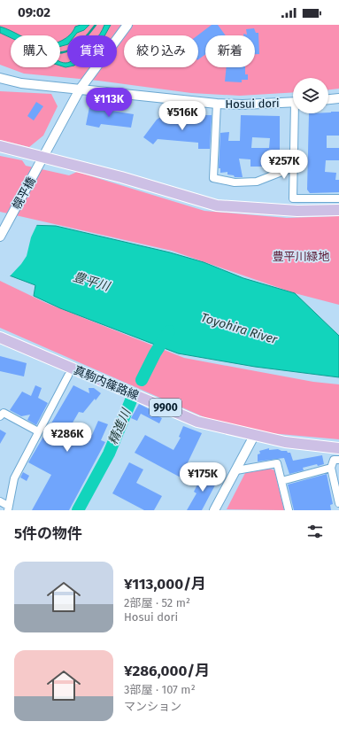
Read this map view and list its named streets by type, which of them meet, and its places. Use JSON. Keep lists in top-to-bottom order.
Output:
{
  "streets": {
    "main road": ["真駒内篠路線", "9900"],
    "street": ["Hosui dori", "幌平橋"]
  },
  "crossings": [
    ["Hosui dori", "幌平橋"]
  ],
  "water": ["豊平川", "Toyohira River", "精進川"],
  "parks": ["豊平川緑地"],
  "page": {
    "status": "09:02",
    "chip": [
      "購入",
      "賃貸",
      "絞り込み",
      "新着"
    ],
    "price": [
      "¥113K",
      "¥516K",
      "¥257K",
      "¥286K",
      "¥175K"
    ],
    "heading": "5件の物件",
    "list": [
      {
        "name": "¥113,000/月",
        "note": "2部屋 · 52 m² · Hosui dori"
      },
      {
        "name": "¥286,000/月",
        "note": "3部屋 · 107 m² · マンション"
      }
    ]
  }
}
